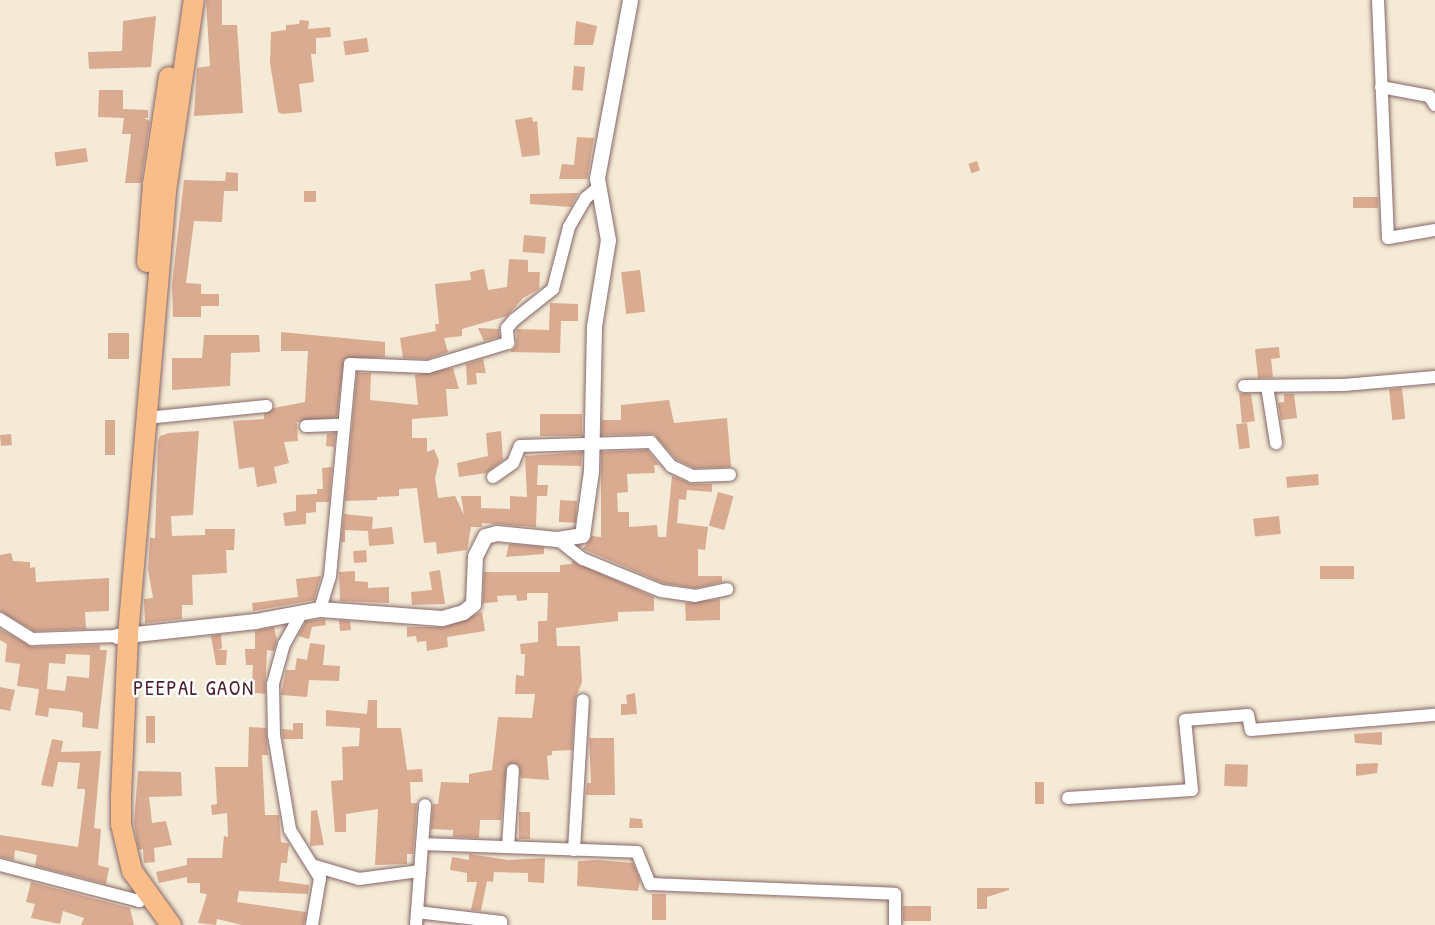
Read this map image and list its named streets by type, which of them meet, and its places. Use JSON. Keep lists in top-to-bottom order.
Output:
{
  "districts": ["PEEPAL GAON"]
}
